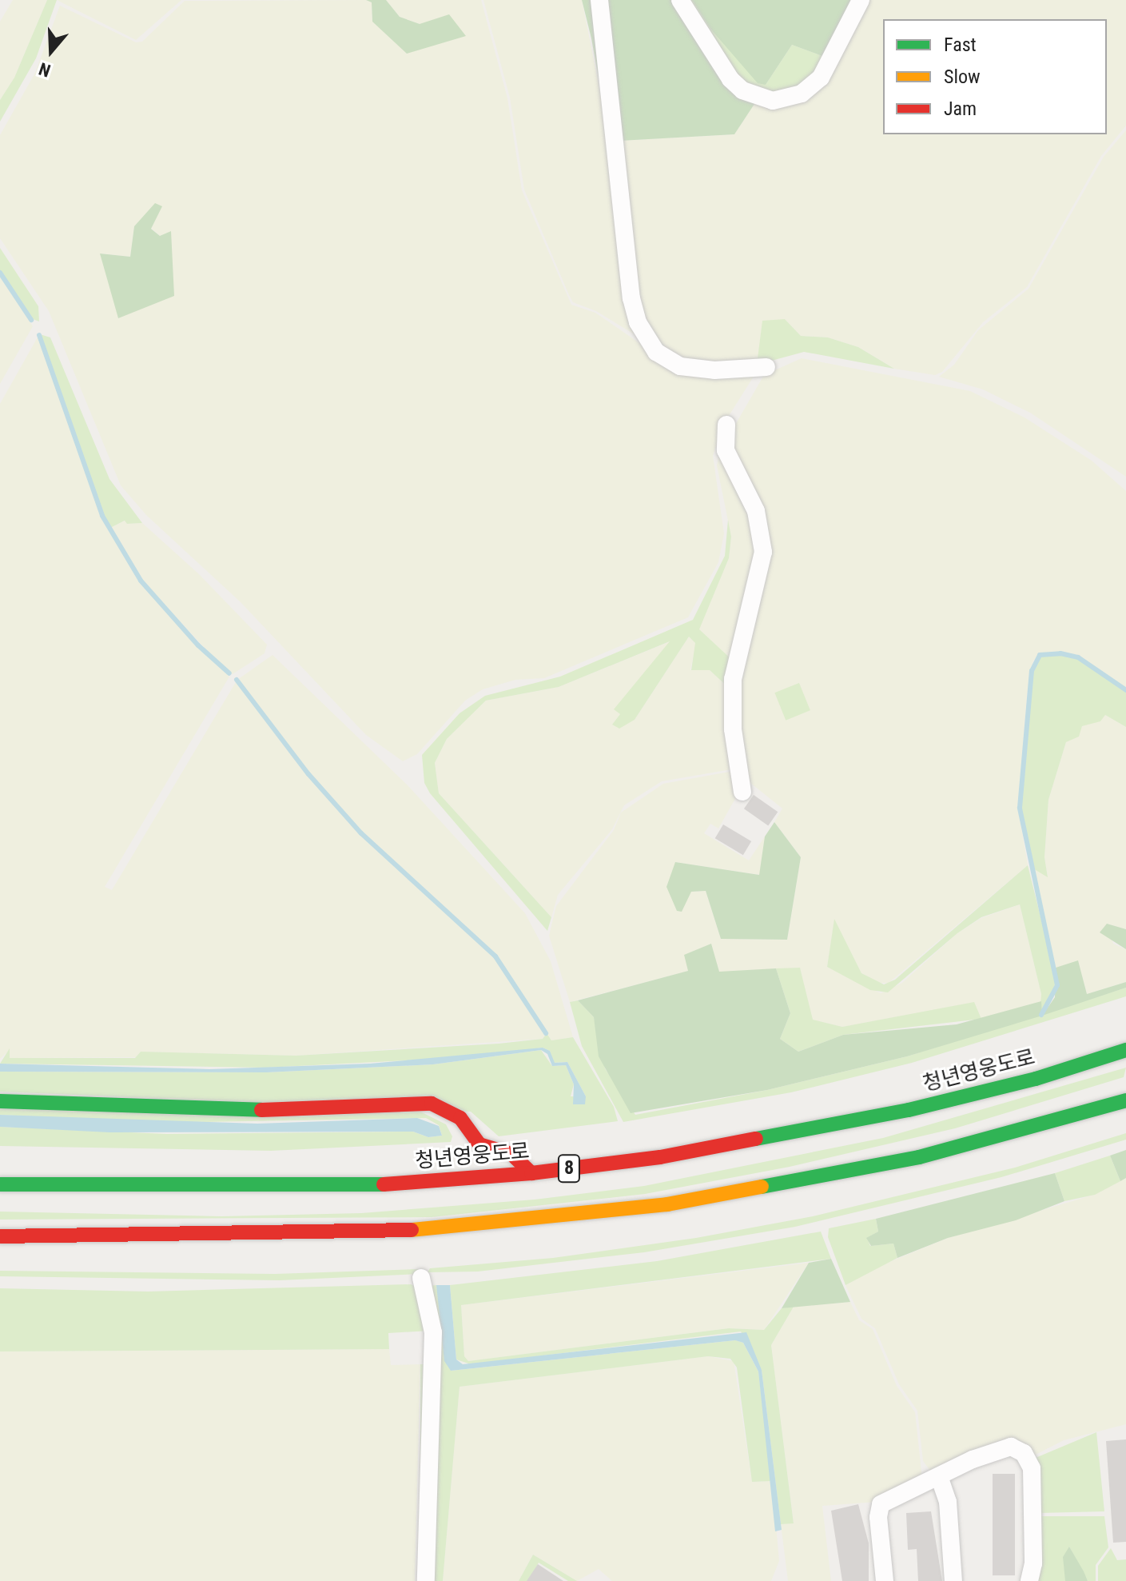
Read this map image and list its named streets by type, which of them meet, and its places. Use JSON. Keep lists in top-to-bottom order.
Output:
{
  "streets": {
    "main road": ["청년영웅도로", "8"]
  },
  "legend": ["Fast", "Slow", "Jam"],
  "north": "bottom"
}
